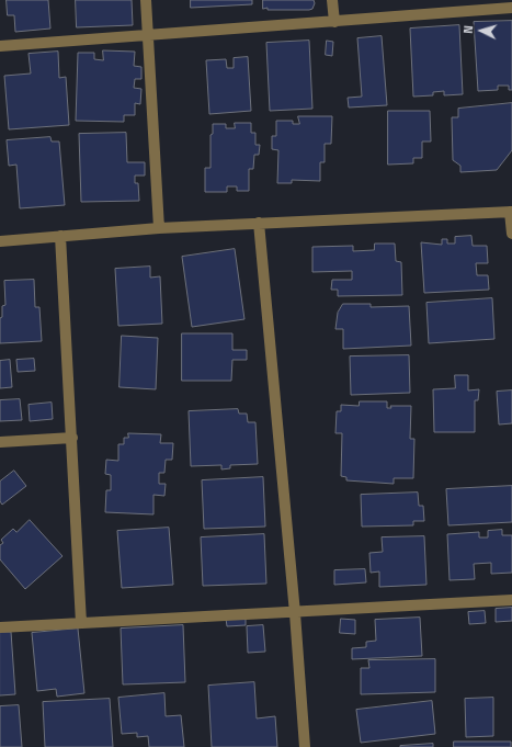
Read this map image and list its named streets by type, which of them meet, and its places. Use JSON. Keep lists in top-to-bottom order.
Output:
{
  "north": "left"
}
